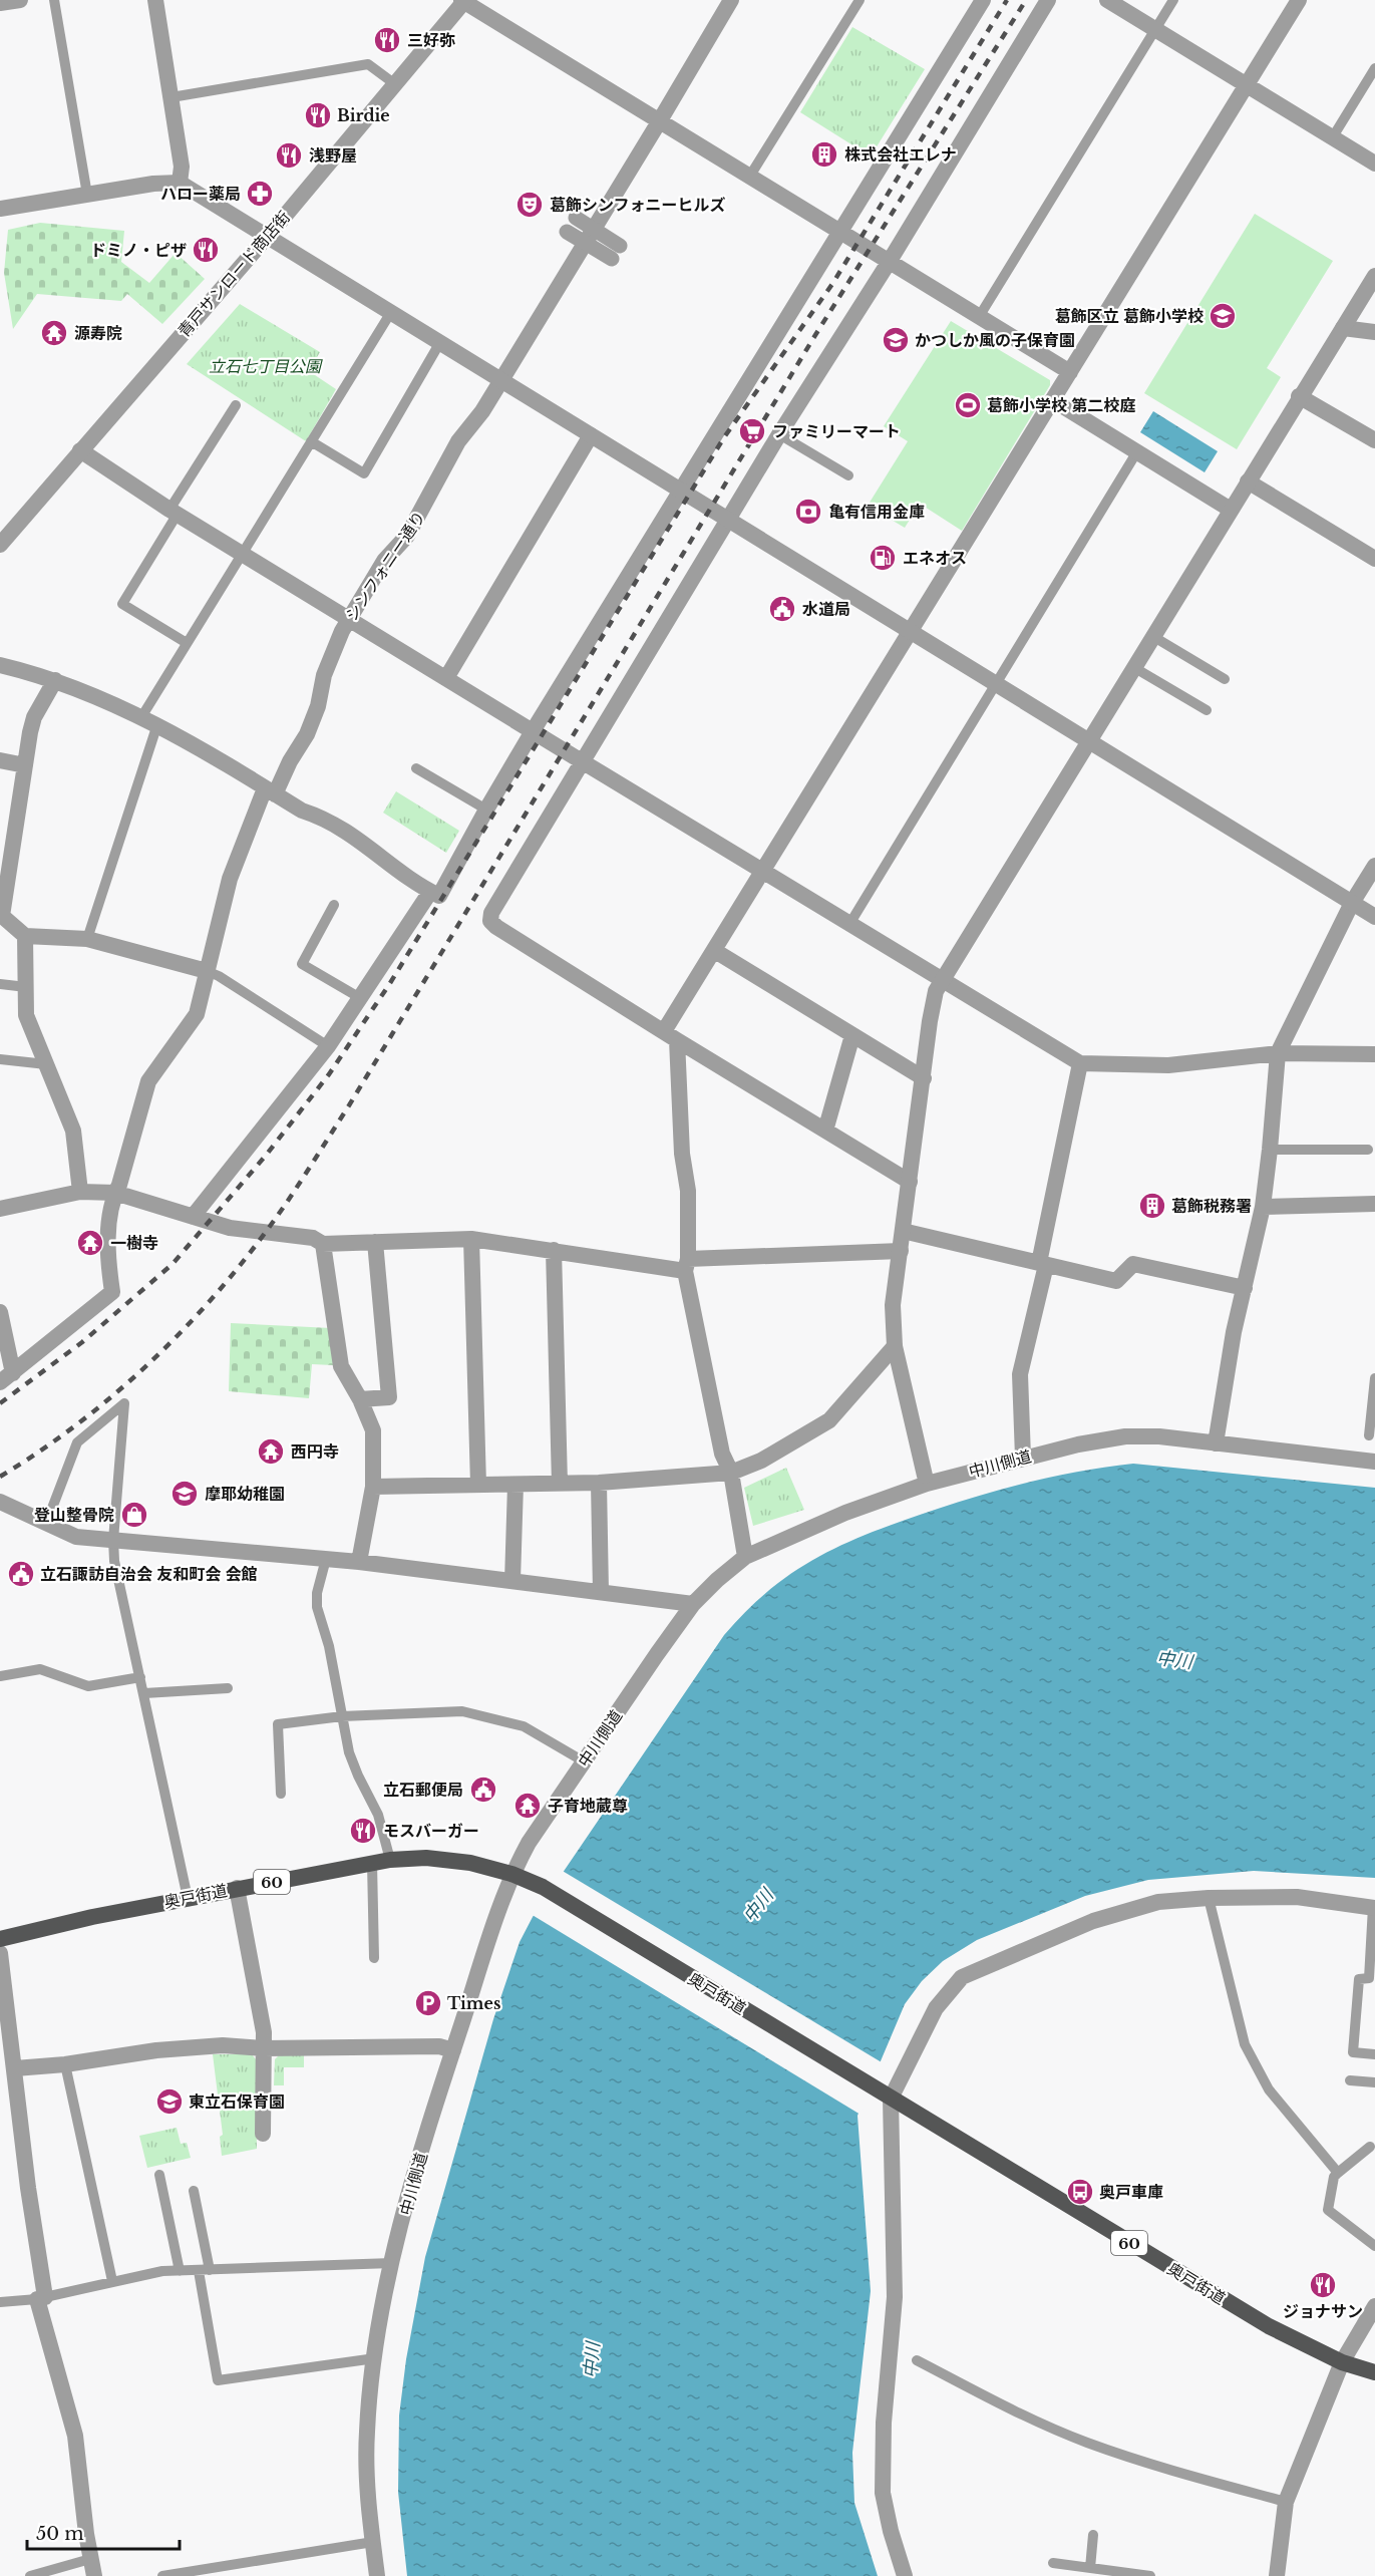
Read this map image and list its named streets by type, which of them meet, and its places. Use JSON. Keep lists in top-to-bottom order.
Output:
{
  "streets": {
    "main road": ["60", "奥戸街道"],
    "street": ["青戸サンロード商店街", "シンフォニー通り", "中川側道"]
  },
  "crossings": [
    ["中川側道", "奥戸街道"]
  ],
  "water": ["中川"],
  "parks": ["立石七丁目公園"],
  "places": {
    "restaurant": [
      "三好弥",
      "Birdie",
      "浅野屋",
      "ドミノ・ピザ",
      "モスバーガー",
      "ジョナサン"
    ],
    "building": ["株式会社エレナ", "葛飾税務署"],
    "pharmacy": ["ハロー薬局"],
    "theatre": ["葛飾シンフォニーヒルズ"],
    "school or university": [
      "葛飾区立 葛飾小学校",
      "かつしか風の子保育園",
      "摩耶幼稚園",
      "東立石保育園"
    ],
    "temple": [
      "源寿院",
      "一樹寺",
      "西円寺",
      "子育地蔵尊"
    ],
    "sports": ["葛飾小学校 第二校庭"],
    "supermarket": ["ファミリーマート"],
    "bank": ["亀有信用金庫"],
    "fuel station": ["エネオス"],
    "public building": ["水道局", "立石諏訪自治会 友和町会 会館", "立石郵便局"],
    "shop": ["登山整骨院"],
    "parking": ["Times"],
    "bus stop": ["奥戸車庫"]
  },
  "scale_bar": "50 m"
}
